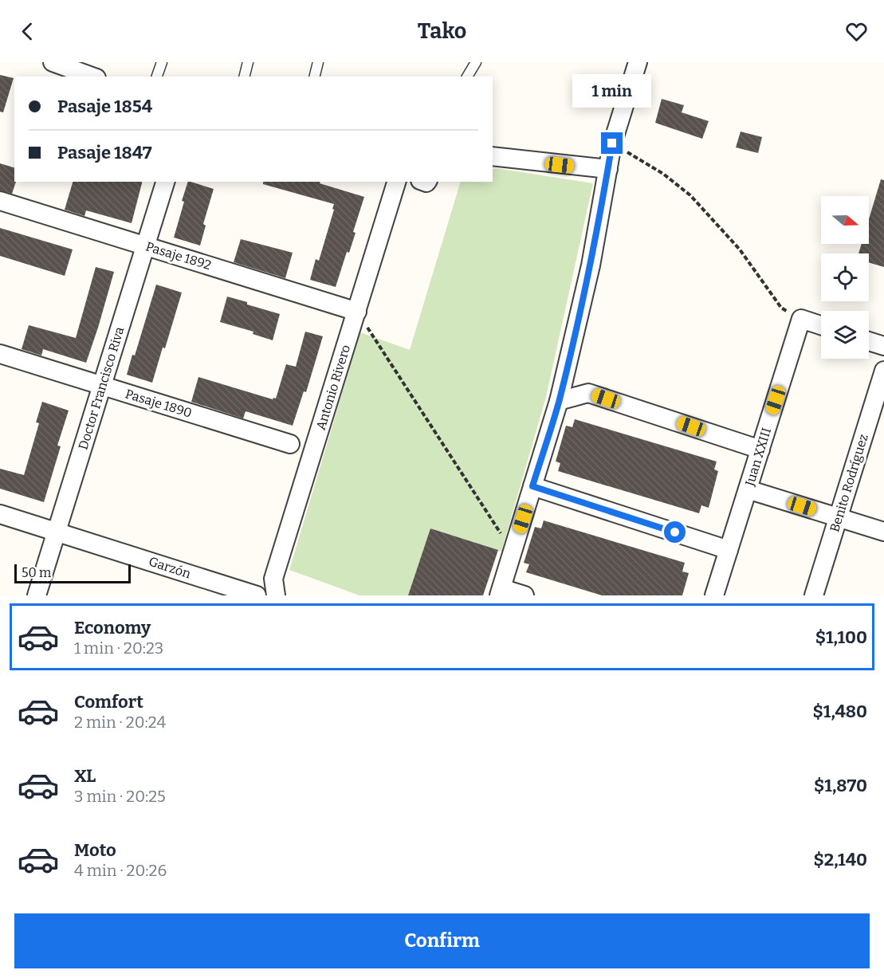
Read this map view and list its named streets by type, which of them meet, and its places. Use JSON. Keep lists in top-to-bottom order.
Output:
{
  "streets": {
    "street": [
      "Pasaje 1892",
      "Antonio Rivero",
      "Doctor Francisco Riva",
      "Pasaje 1890",
      "Juan XXIII",
      "Benito Rodríguez",
      "Garzón"
    ]
  },
  "crossings": [
    ["Pasaje 1892", "Antonio Rivero"],
    ["Pasaje 1892", "Doctor Francisco Riva"],
    ["Doctor Francisco Riva", "Pasaje 1890"],
    ["Doctor Francisco Riva", "Garzón"]
  ],
  "scale_bar": "50 m",
  "north": "right",
  "page": {
    "header": "Tako",
    "bubble": "1 min",
    "banner": ["Pasaje 1854", "Pasaje 1847"],
    "scale": "50 m",
    "list": [
      {
        "name": "Economy",
        "note": "1 min · 20:23",
        "value": "$1,100"
      },
      {
        "name": "Comfort",
        "note": "2 min · 20:24",
        "value": "$1,480"
      },
      {
        "name": "XL",
        "note": "3 min · 20:25",
        "value": "$1,870"
      },
      {
        "name": "Moto",
        "note": "4 min · 20:26",
        "value": "$2,140"
      }
    ],
    "buttons": "Confirm"
  }
}
